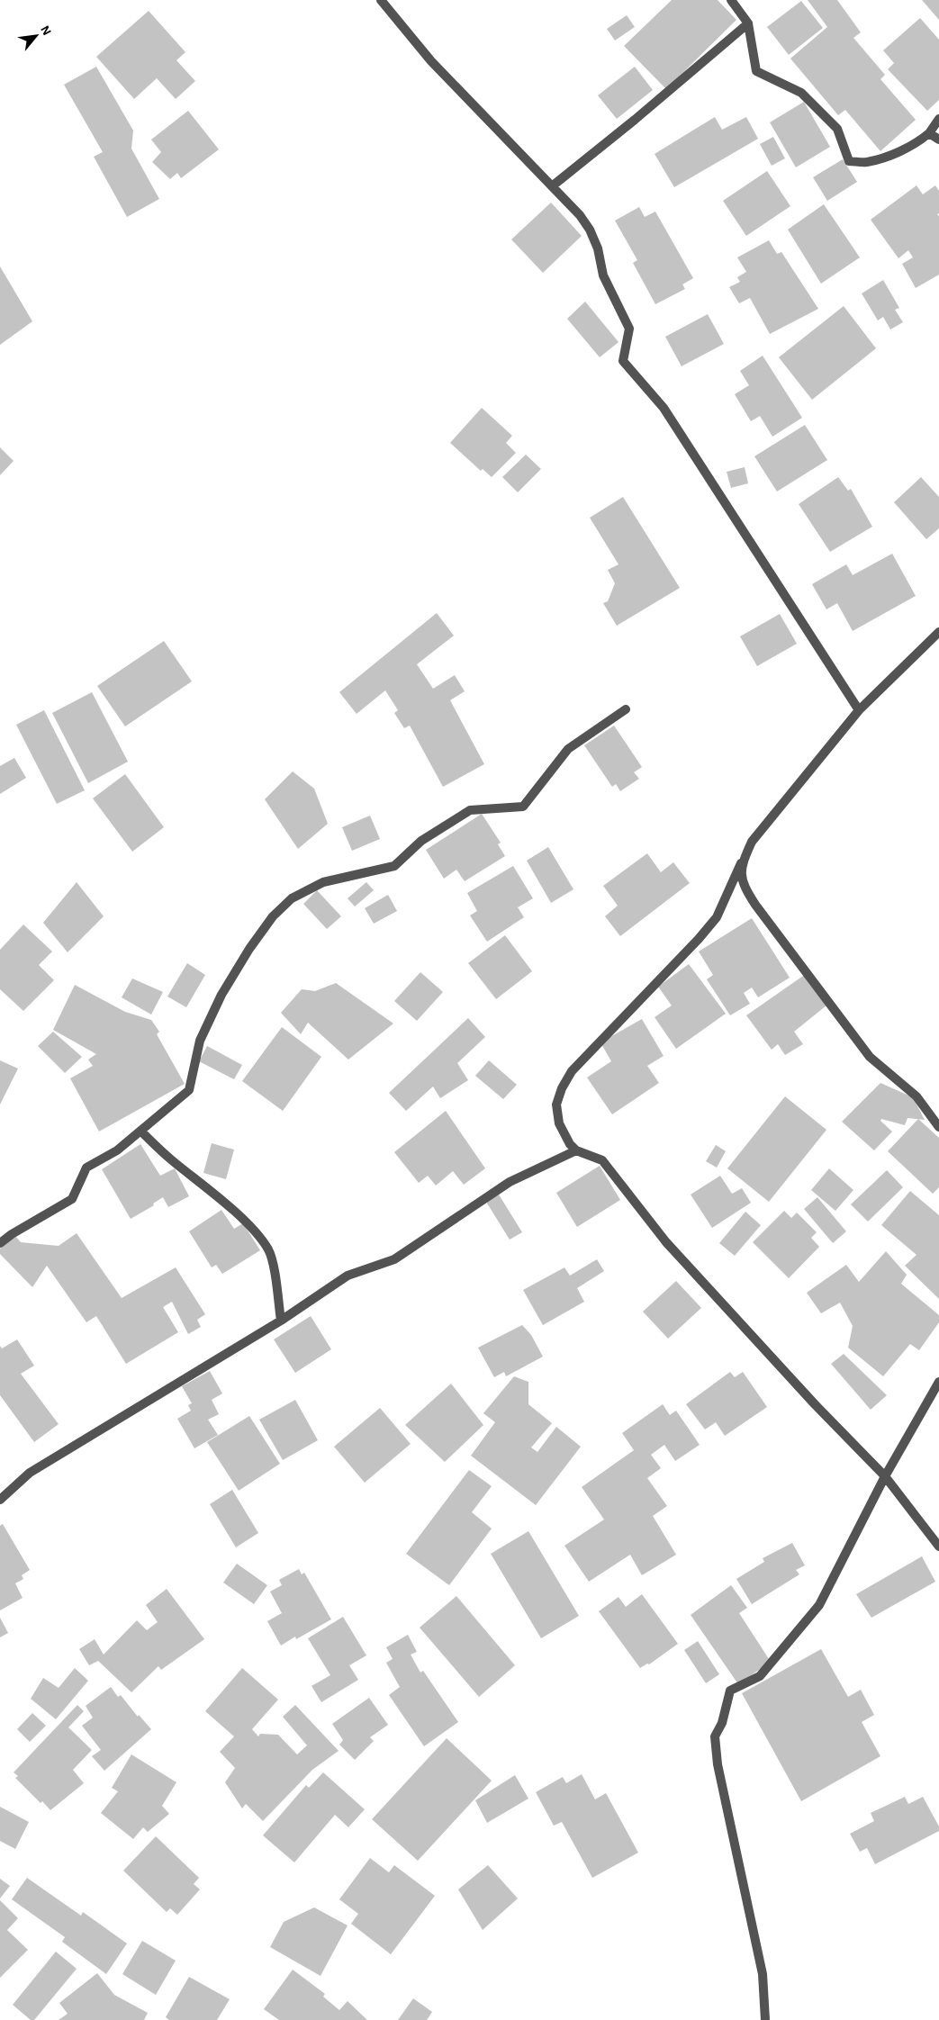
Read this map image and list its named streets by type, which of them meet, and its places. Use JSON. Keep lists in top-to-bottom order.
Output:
{
  "north": "top right"
}
